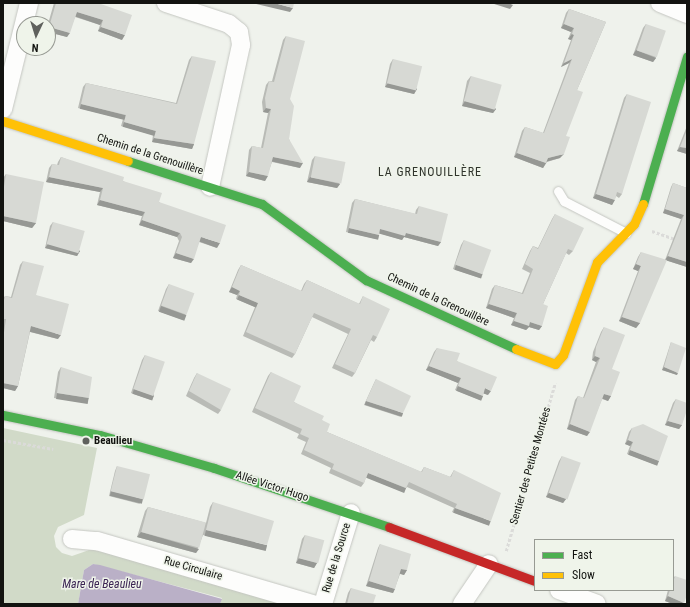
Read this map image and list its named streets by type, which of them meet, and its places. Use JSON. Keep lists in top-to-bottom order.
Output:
{
  "streets": {
    "street": [
      "Chemin de la Grenouillère",
      "Allée Victor Hugo",
      "Rue de la Source",
      "Rue Circulaire"
    ],
    "path": ["Sentier des Petites Montées"]
  },
  "crossings": [
    ["Chemin de la Grenouillère", "Sentier des Petites Montées"],
    ["Sentier des Petites Montées", "Allée Victor Hugo"],
    ["Allée Victor Hugo", "Rue de la Source"]
  ],
  "districts": ["LA GRENOUILLÈRE"],
  "water": ["Mare de Beaulieu"],
  "places": ["Beaulieu"],
  "legend": ["Fast", "Slow"],
  "north": "bottom"
}
